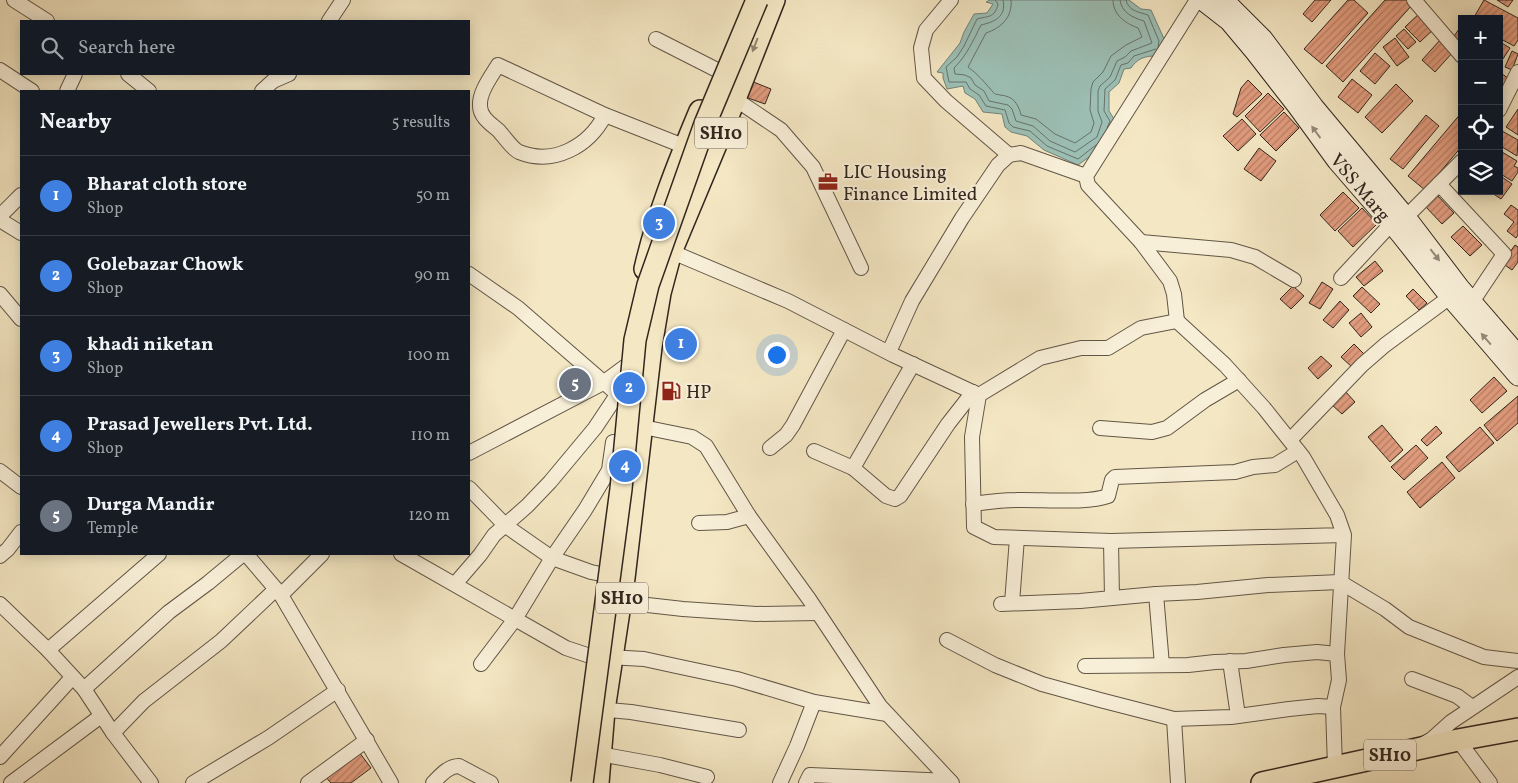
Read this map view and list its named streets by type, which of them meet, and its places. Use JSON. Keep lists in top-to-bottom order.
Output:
{
  "streets": {
    "main road": ["SH10", "VSS Marg"]
  },
  "places": {
    "office": ["LIC Housing Finance Limited"],
    "fuel station": ["HP"]
  },
  "page": {
    "map_buttons": ["+", "−"],
    "search": "Search here",
    "heading": ["Nearby", "5 results"],
    "list": [
      {
        "mark": "1",
        "name": "Bharat cloth store",
        "note": "Shop",
        "value": "50 m"
      },
      {
        "mark": "2",
        "name": "Golebazar Chowk",
        "note": "Shop",
        "value": "90 m"
      },
      {
        "mark": "3",
        "name": "khadi niketan",
        "note": "Shop",
        "value": "100 m"
      },
      {
        "mark": "4",
        "name": "Prasad Jewellers Pvt. Ltd.",
        "note": "Shop",
        "value": "110 m"
      },
      {
        "mark": "5",
        "name": "Durga Mandir",
        "note": "Temple",
        "value": "120 m"
      }
    ],
    "pins": [
      "3",
      "1",
      "5",
      "2",
      "4"
    ]
  }
}
